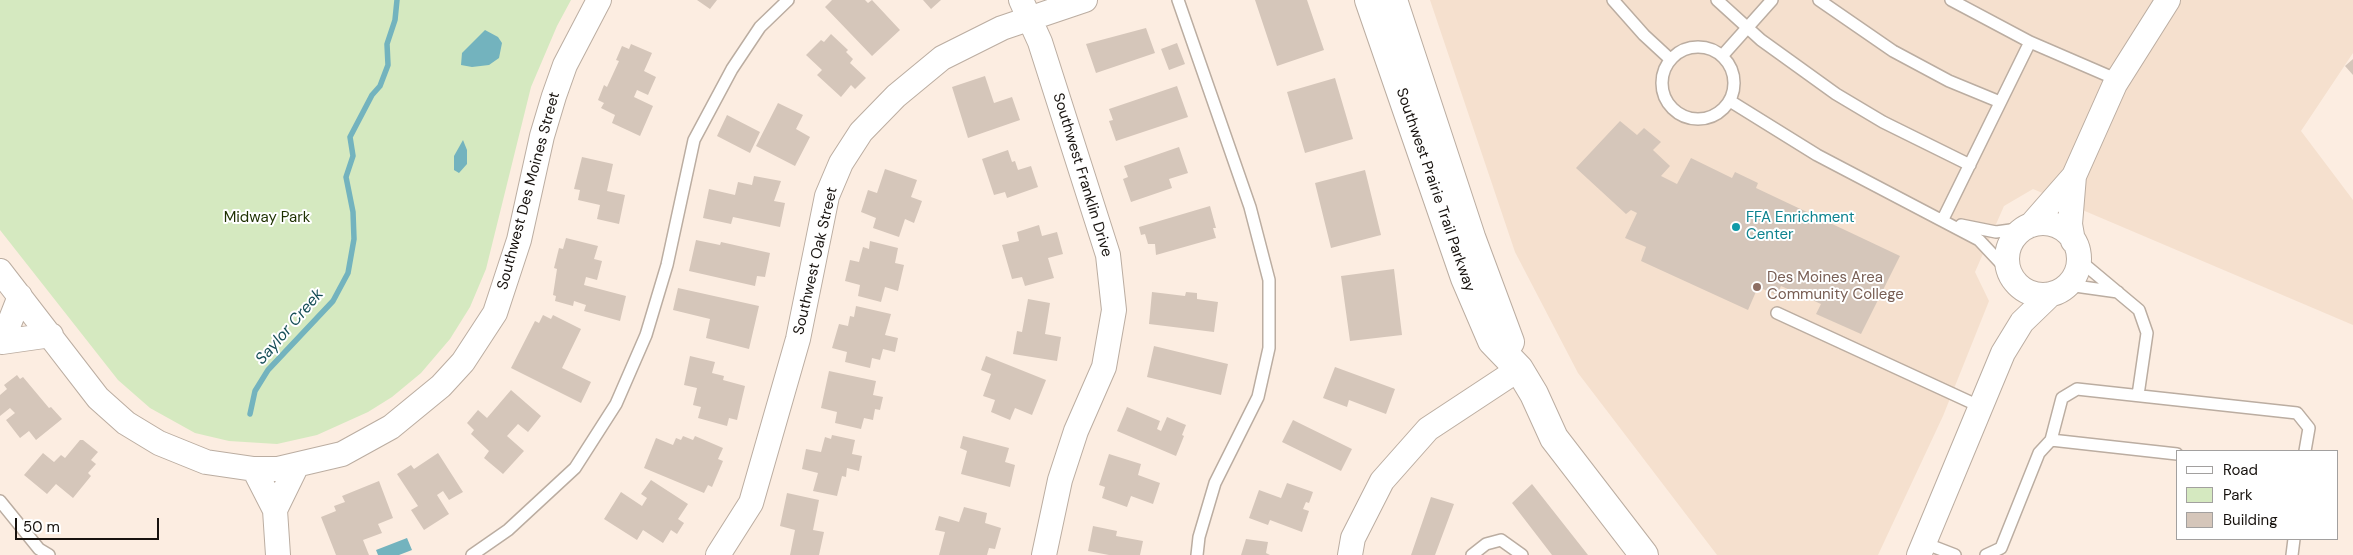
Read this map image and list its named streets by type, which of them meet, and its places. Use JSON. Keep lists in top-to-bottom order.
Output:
{
  "streets": {
    "street": [
      "Southwest Franklin Drive",
      "Southwest Prairie Trail Parkway",
      "Southwest Des Moines Street",
      "Southwest Oak Street"
    ]
  },
  "crossings": [
    ["Southwest Franklin Drive", "Southwest Oak Street"]
  ],
  "water": ["Saylor Creek"],
  "parks": ["Midway Park"],
  "places": ["FFA Enrichment Center", "Des Moines Area Community College"],
  "legend": ["Road", "Park", "Building"],
  "scale_bar": "50 m"
}
